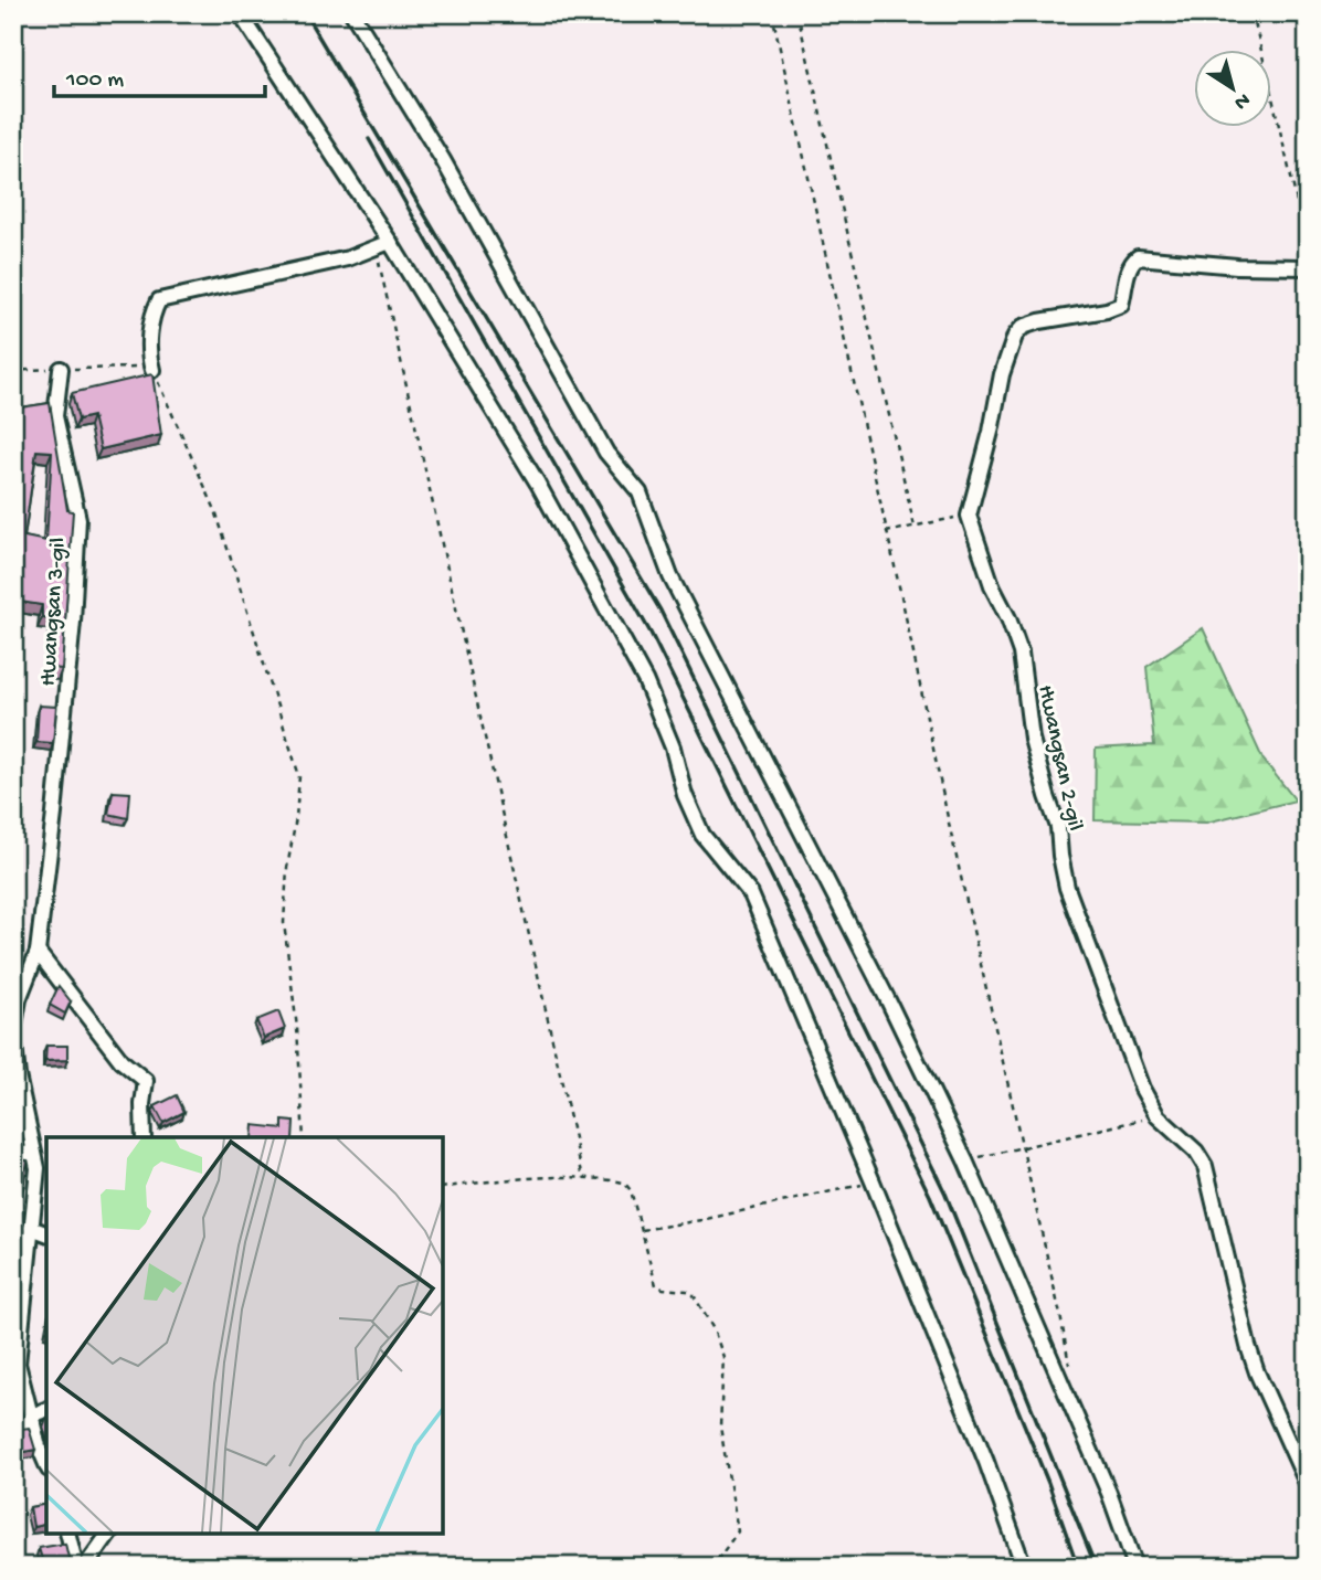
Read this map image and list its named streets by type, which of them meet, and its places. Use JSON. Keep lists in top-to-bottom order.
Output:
{
  "streets": {
    "street": ["Hwangsan 3-gil", "Hwangsan 2-gil"]
  },
  "scale_bar": "100 m",
  "north": "bottom right"
}
